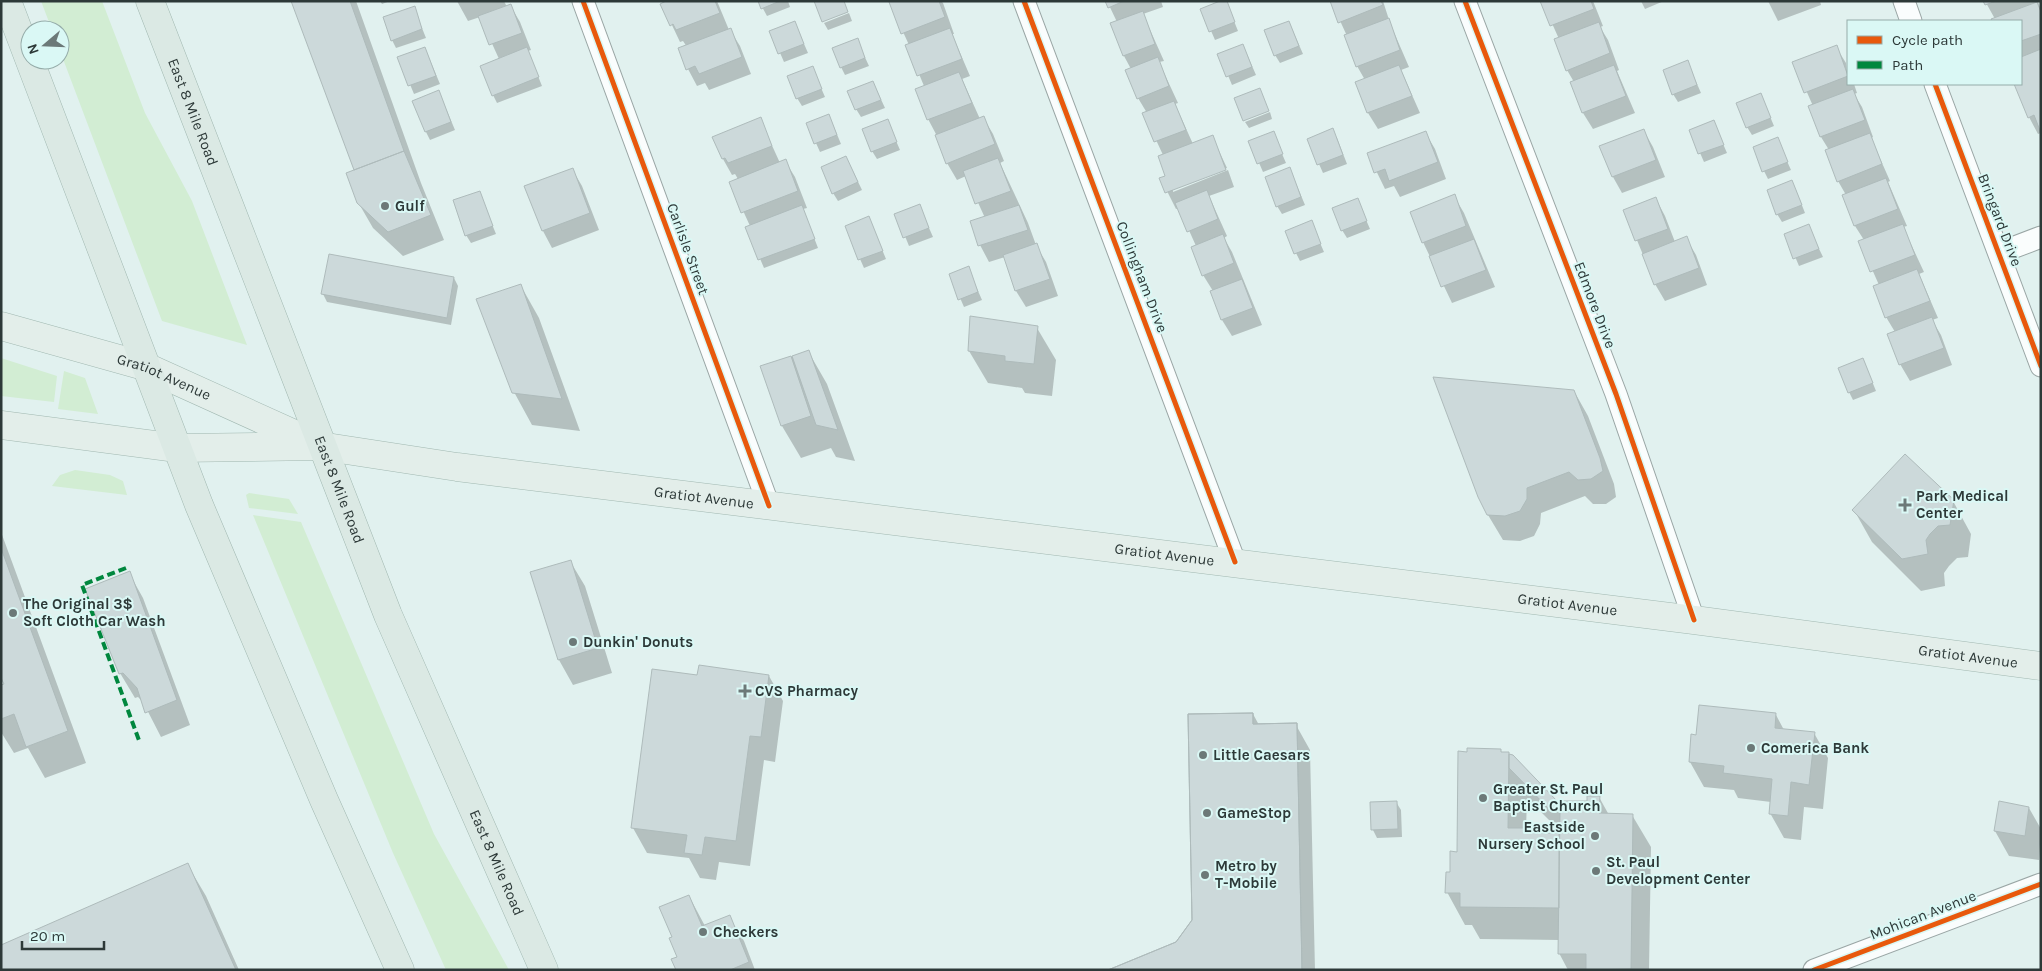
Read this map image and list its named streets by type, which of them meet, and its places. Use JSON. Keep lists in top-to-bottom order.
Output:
{
  "streets": {
    "highway": ["East 8 Mile Road"],
    "main road": ["Gratiot Avenue"],
    "street": [
      "Bringard Drive",
      "Carlisle Street",
      "Collingham Drive",
      "Edmore Drive",
      "Mohican Avenue"
    ]
  },
  "crossings": [
    ["East 8 Mile Road", "Gratiot Avenue"],
    ["Carlisle Street", "Gratiot Avenue"],
    ["Collingham Drive", "Gratiot Avenue"],
    ["Edmore Drive", "Gratiot Avenue"]
  ],
  "places": {
    "other": [
      "Gulf",
      "The Original 3$ Soft Cloth Car Wash",
      "Dunkin' Donuts",
      "Comerica Bank",
      "Little Caesars",
      "Greater St. Paul Baptist Church",
      "GameStop",
      "Eastside Nursery School",
      "St. Paul Development Center",
      "Metro by T-Mobile",
      "Checkers"
    ],
    "health": ["Park Medical Center", "CVS Pharmacy"]
  },
  "legend": ["Cycle path", "Path"],
  "scale_bar": "20 m",
  "north": "left"
}
